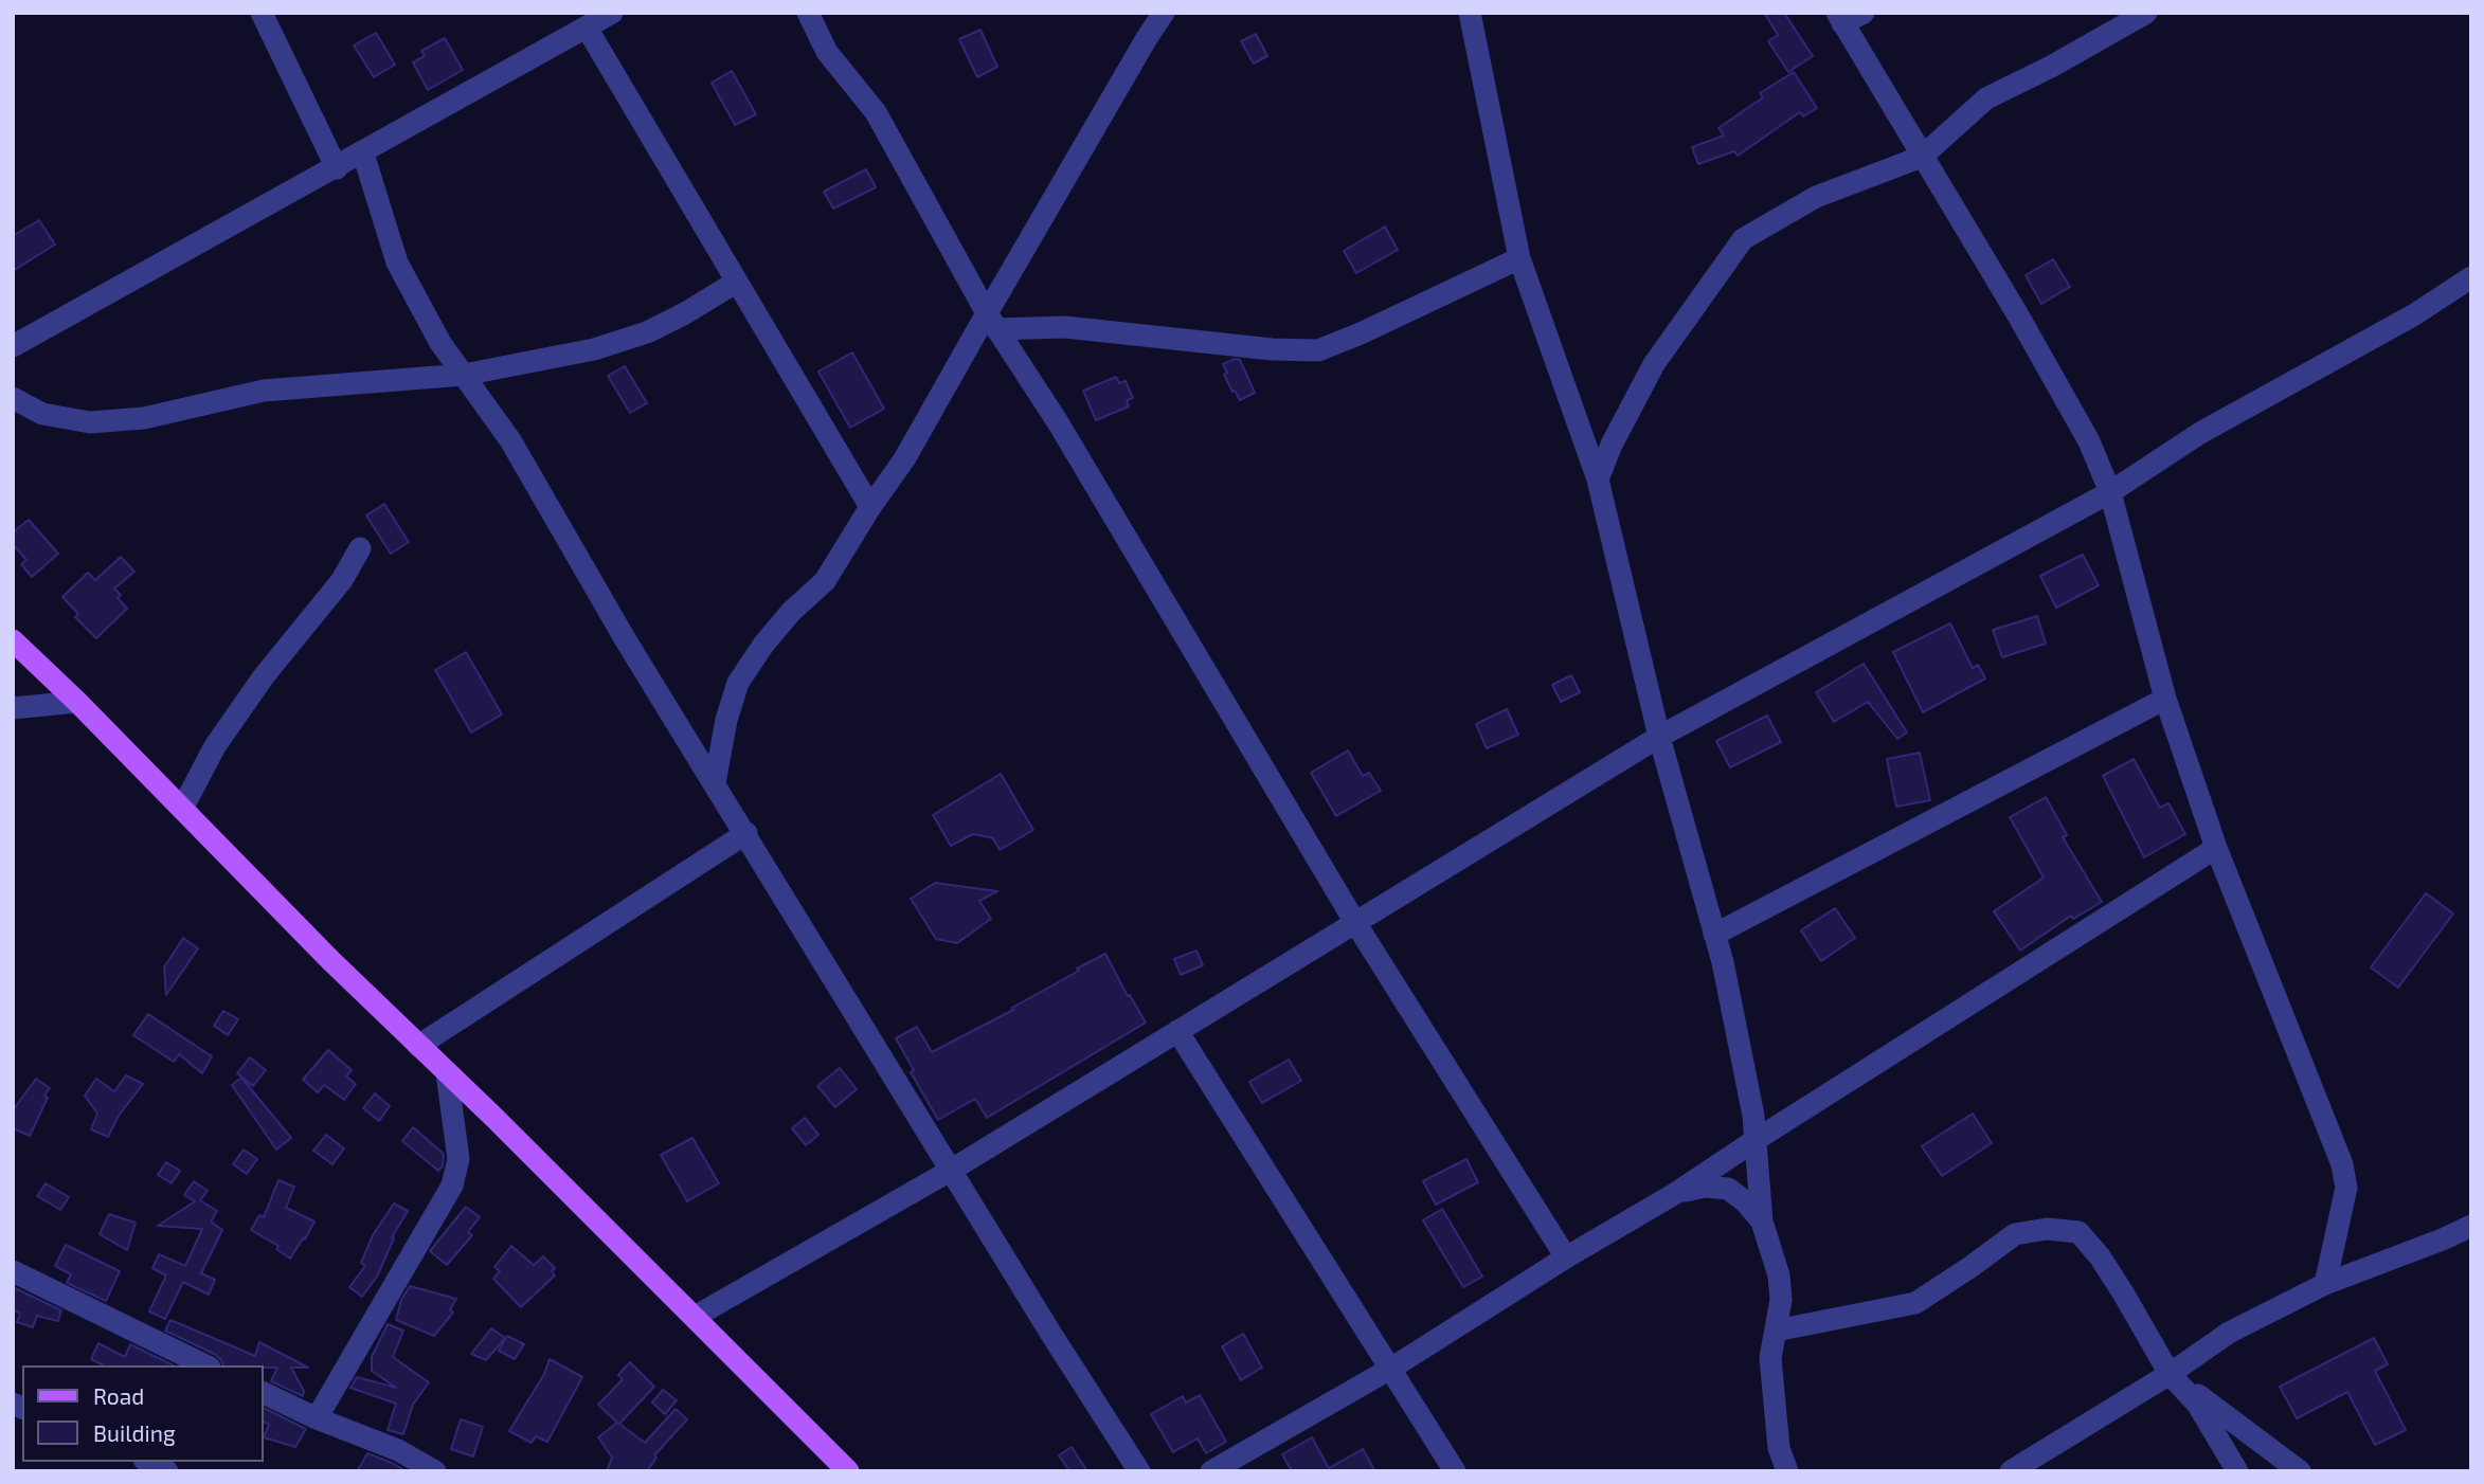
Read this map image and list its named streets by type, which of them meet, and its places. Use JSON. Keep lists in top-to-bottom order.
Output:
{
  "legend": ["Road", "Building"]
}
